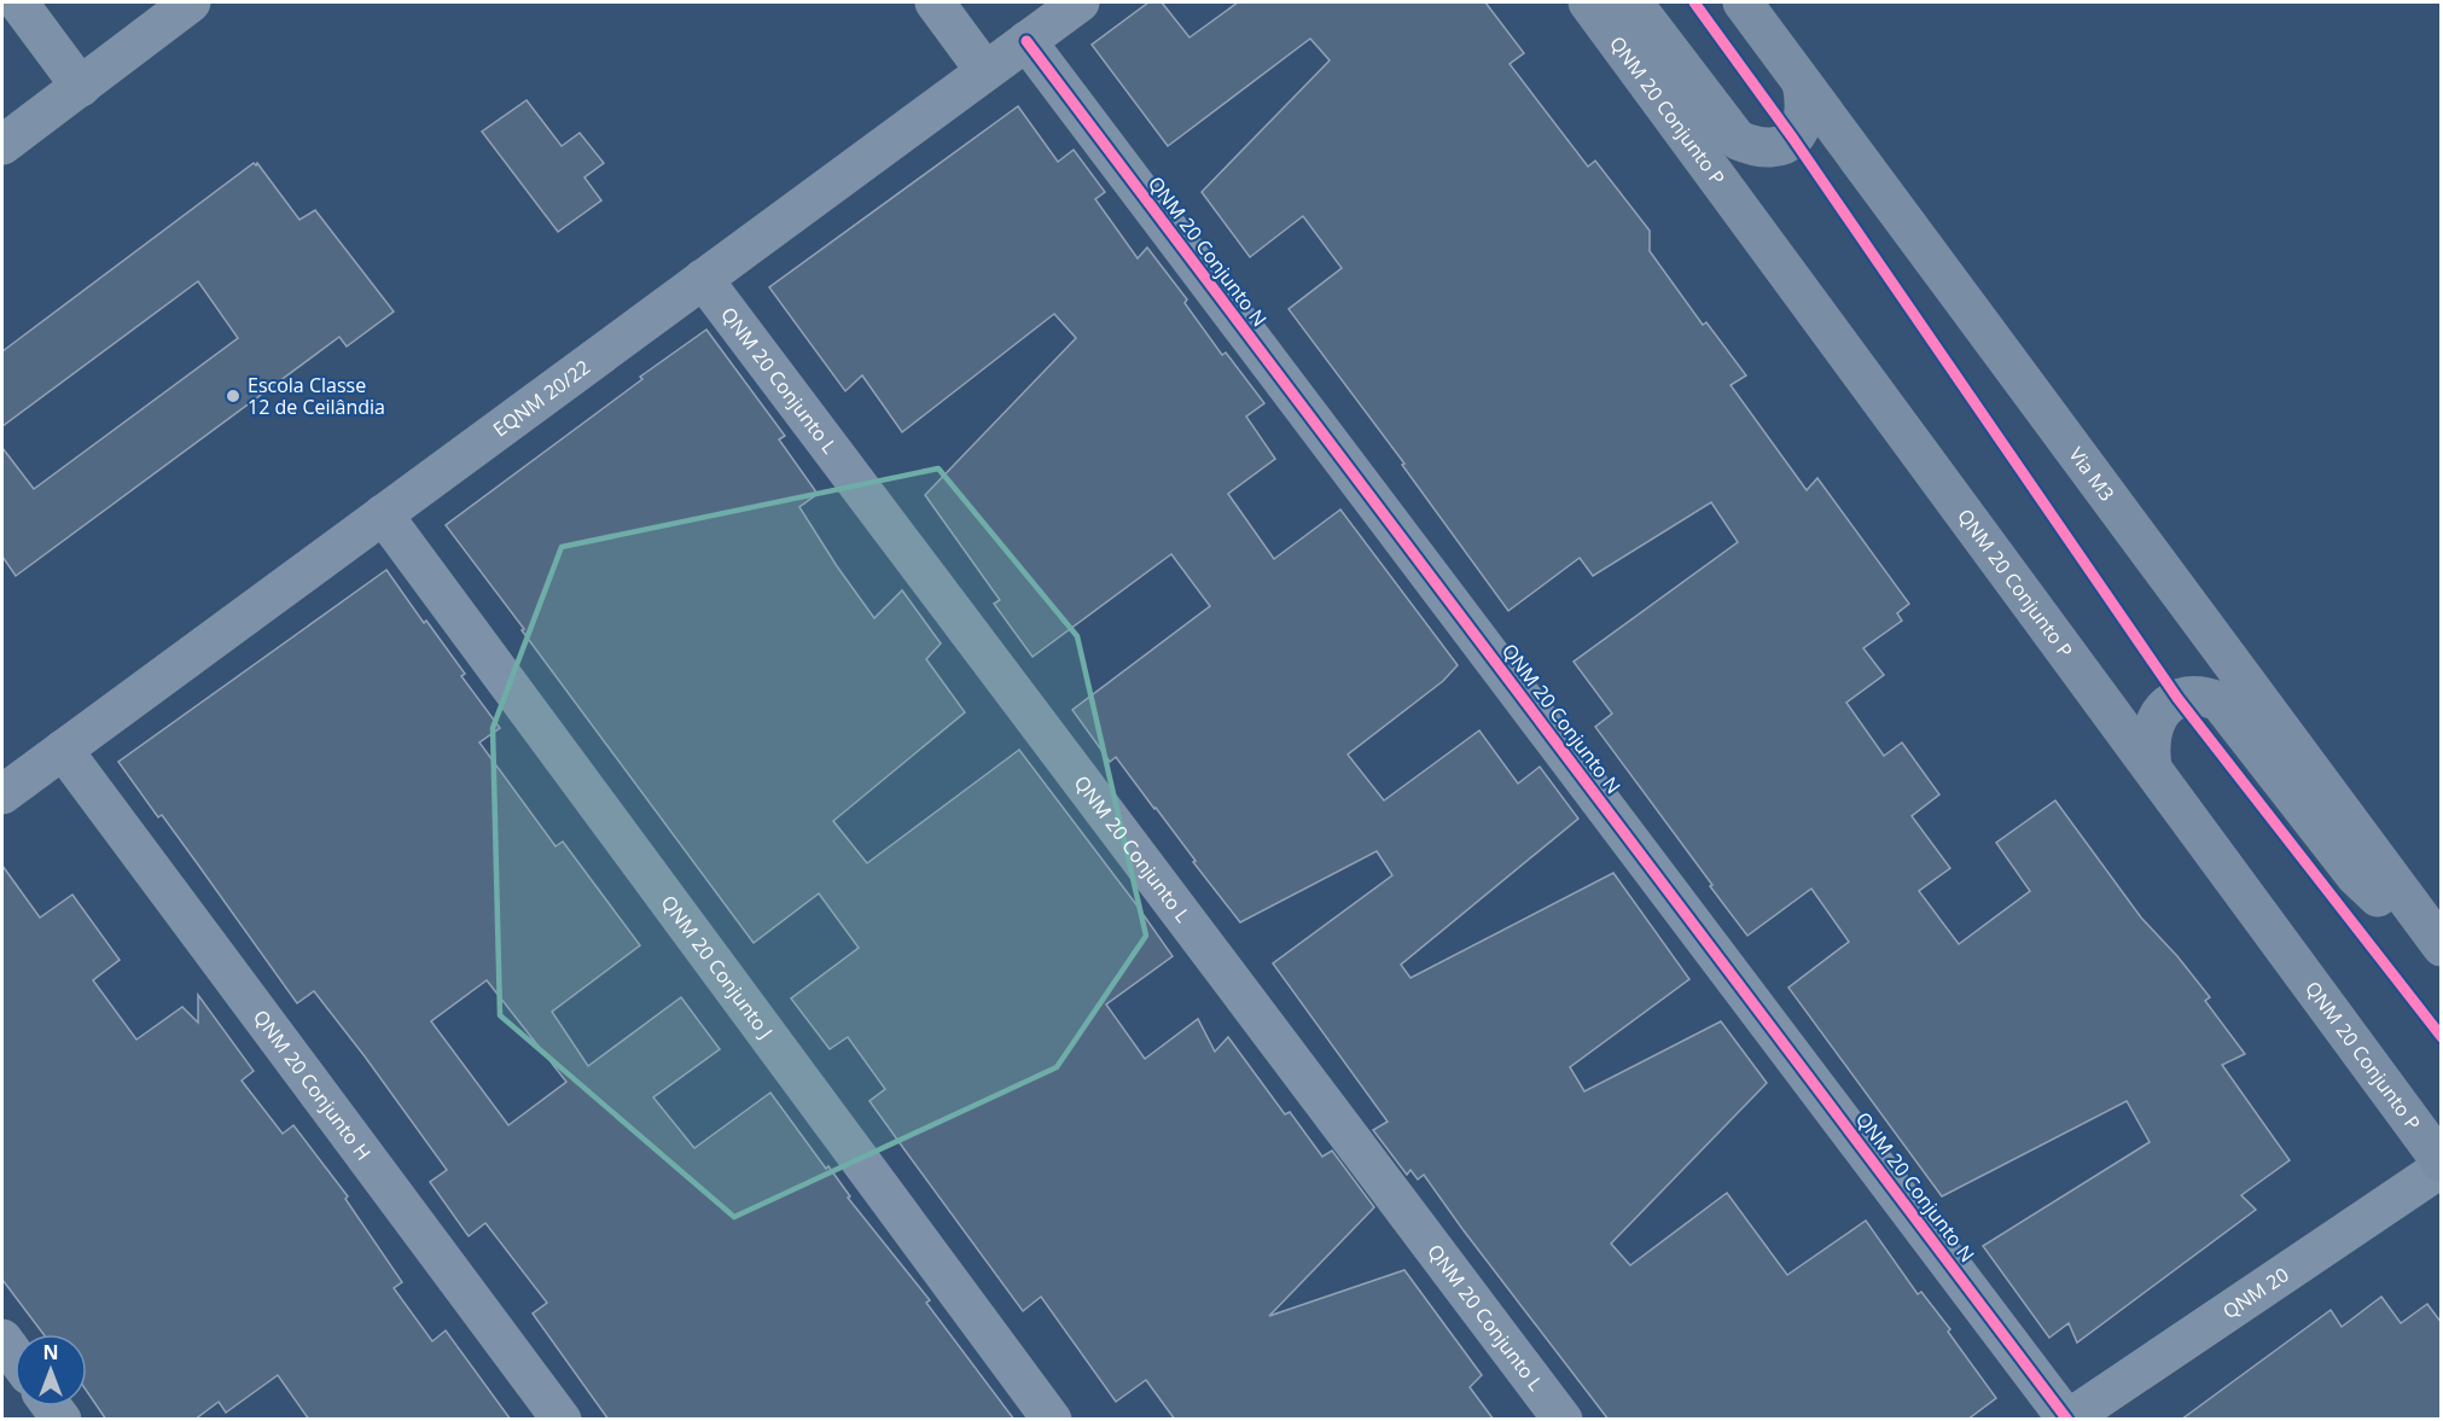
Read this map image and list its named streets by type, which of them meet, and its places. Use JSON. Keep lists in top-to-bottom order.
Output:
{
  "streets": {
    "main road": ["QNM 20 Conjunto P", "Via M3"],
    "street": [
      "QNM 20 Conjunto N",
      "QNM 20 Conjunto L",
      "EQNM 20/22",
      "QNM 20 Conjunto J",
      "QNM 20 Conjunto H",
      "QNM 20"
    ]
  },
  "crossings": [
    ["QNM 20 Conjunto P", "QNM 20"],
    ["QNM 20 Conjunto N", "EQNM 20/22"],
    ["QNM 20 Conjunto N", "QNM 20"],
    ["QNM 20 Conjunto L", "EQNM 20/22"],
    ["EQNM 20/22", "QNM 20 Conjunto J"],
    ["EQNM 20/22", "QNM 20 Conjunto H"]
  ],
  "places": ["Escola Classe 12 de Ceilândia"],
  "north": "top"
}
